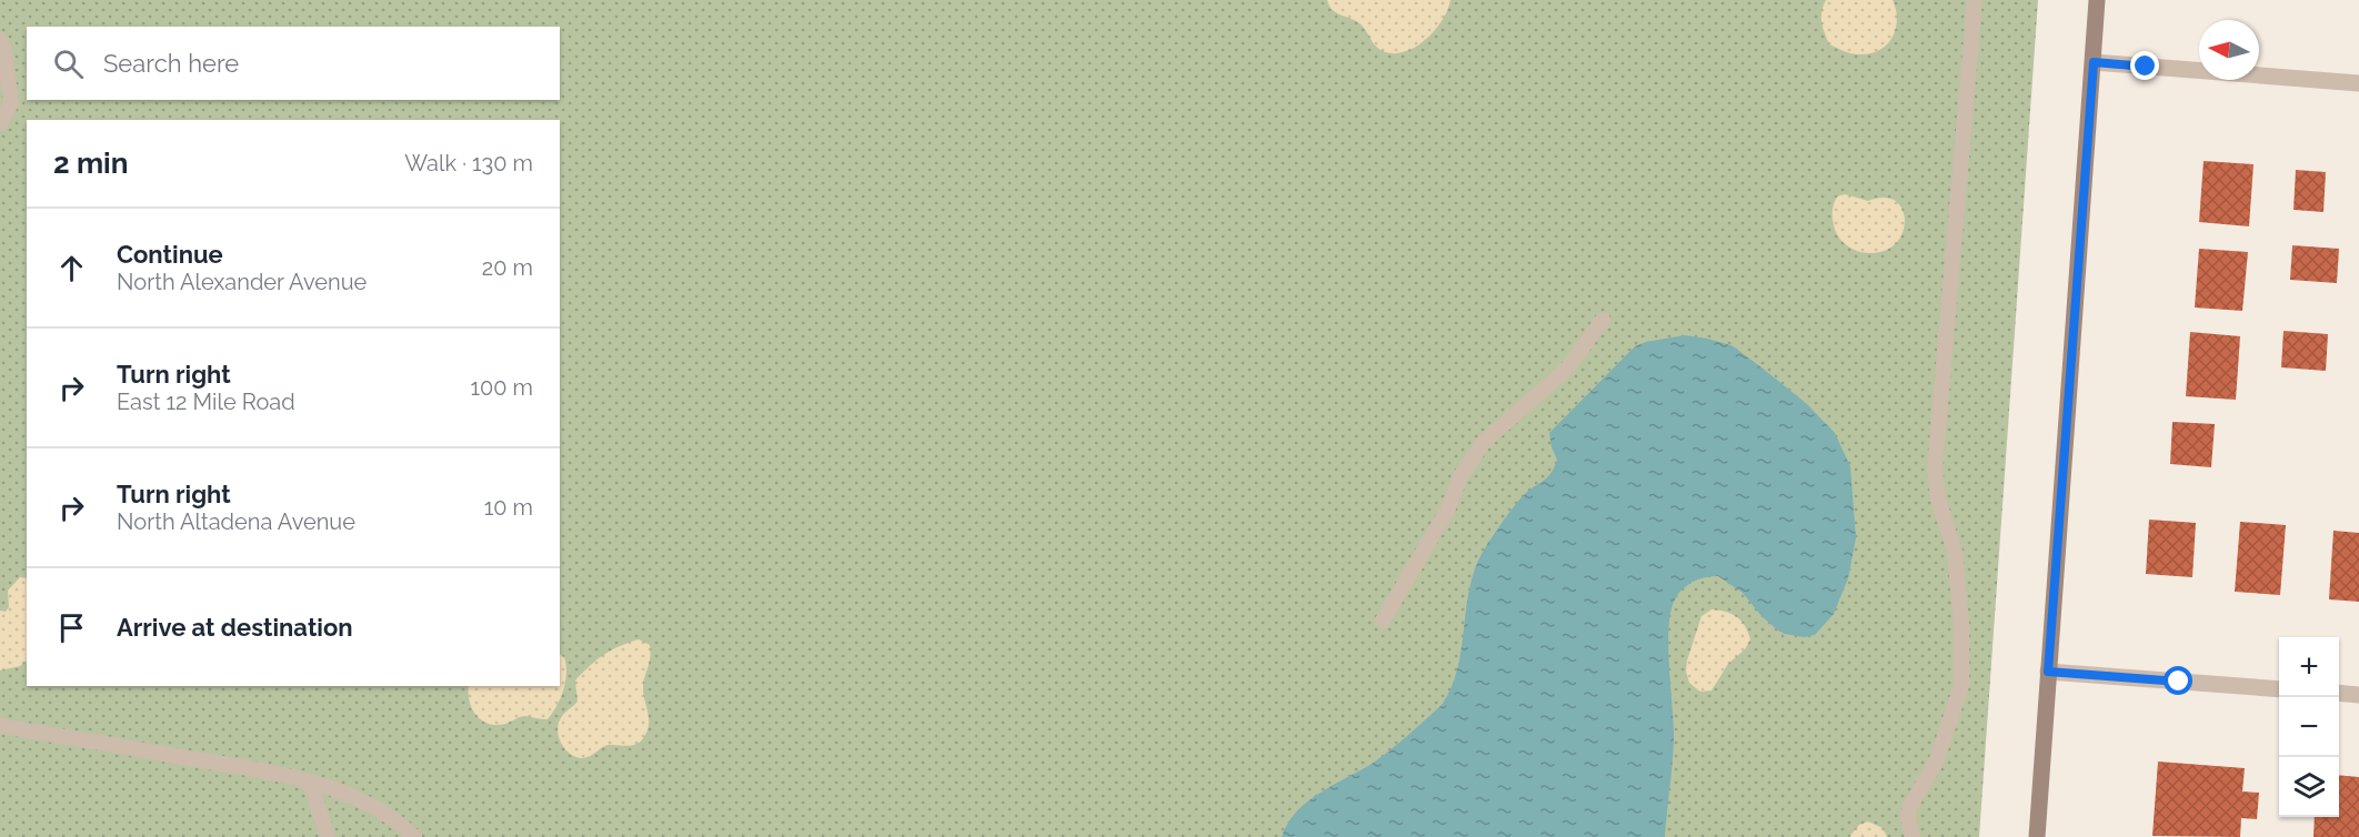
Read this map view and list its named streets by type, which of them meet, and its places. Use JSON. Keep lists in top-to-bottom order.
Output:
{
  "north": "left",
  "page": {
    "search": "Search here",
    "heading": ["2 min", "Walk · 130 m"],
    "list": [
      ["Continue", "North Alexander Avenue", "20 m"],
      ["Turn right", "East 12 Mile Road", "100 m"],
      ["Turn right", "North Altadena Avenue", "10 m"],
      "Arrive at destination"
    ],
    "map_buttons": ["+", "−"]
  }
}
